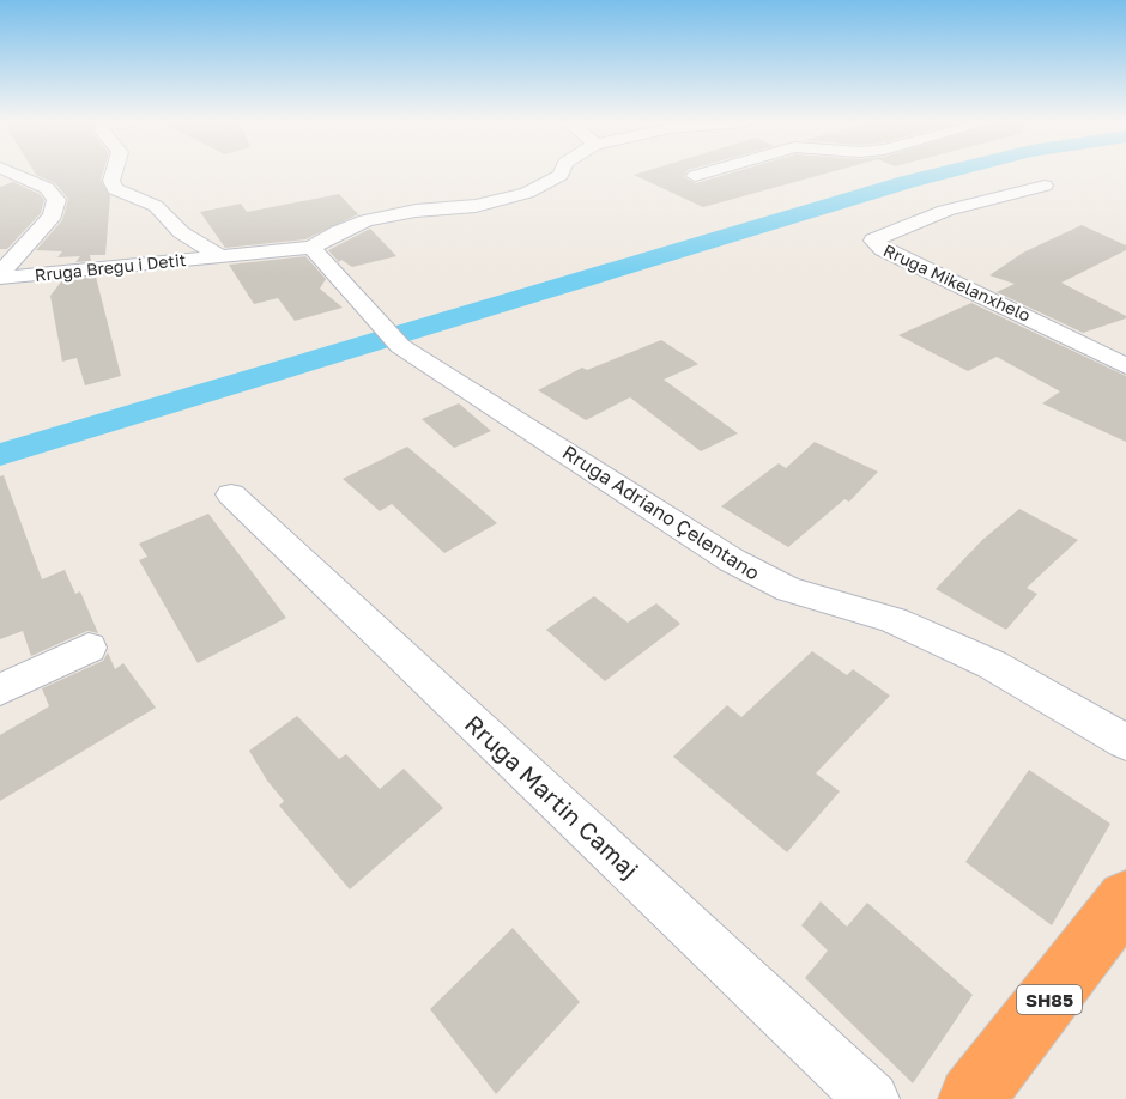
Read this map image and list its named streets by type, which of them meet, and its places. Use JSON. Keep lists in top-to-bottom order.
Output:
{
  "streets": {
    "highway": ["SH85"],
    "street": [
      "Rruga Bregu i Detit",
      "Rruga Mikelanxhelo",
      "Rruga Adriano Çelentano",
      "Rruga Martin Camaj"
    ]
  },
  "crossings": [
    ["Rruga Bregu i Detit", "Rruga Adriano Çelentano"]
  ]
}
